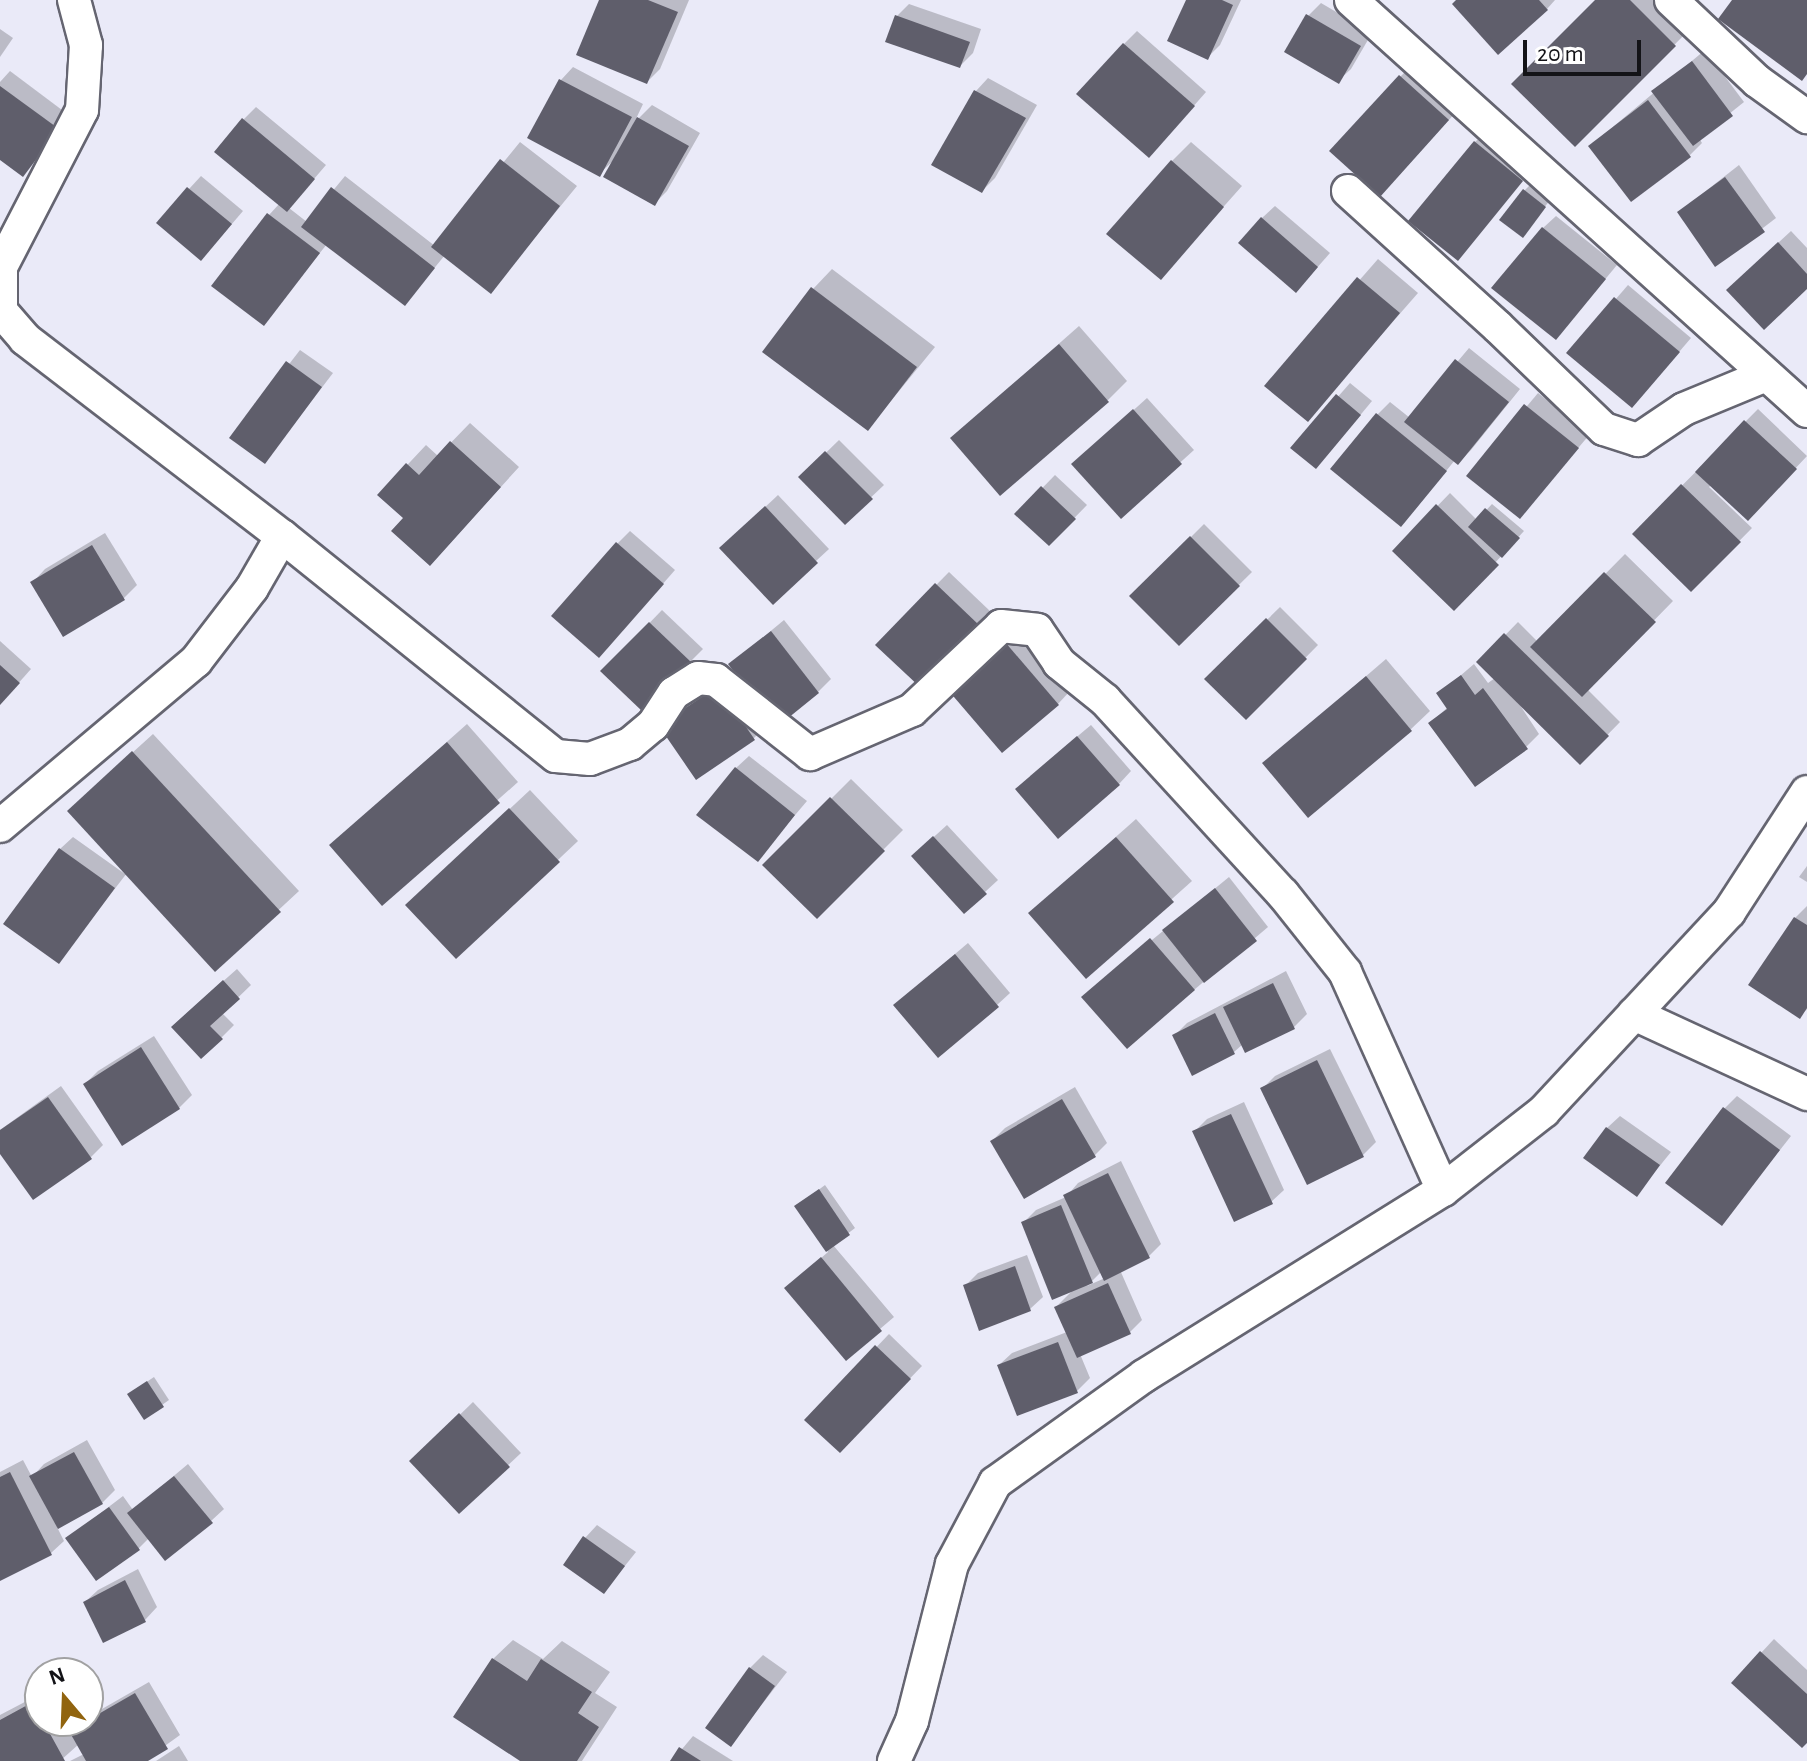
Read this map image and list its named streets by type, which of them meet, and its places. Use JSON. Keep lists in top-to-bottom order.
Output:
{
  "scale_bar": "20 m",
  "north": "top"
}
